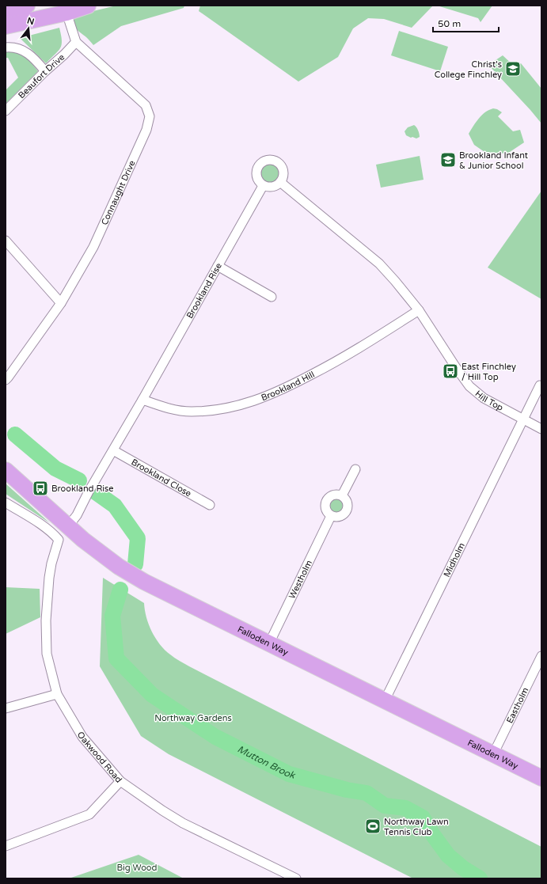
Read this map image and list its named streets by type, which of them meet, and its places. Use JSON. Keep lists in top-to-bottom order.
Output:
{
  "streets": {
    "highway": ["Falloden Way"],
    "street": [
      "Beaufort Drive",
      "Connaught Drive",
      "Brookland Rise",
      "Brookland Hill",
      "Hill Top",
      "Brookland Close",
      "Midholm",
      "Westholm",
      "Eastholm",
      "Oakwood Road"
    ]
  },
  "crossings": [
    ["Beaufort Drive", "Connaught Drive"],
    ["Brookland Rise", "Brookland Hill"],
    ["Brookland Rise", "Brookland Close"],
    ["Brookland Rise", "Falloden Way"],
    ["Brookland Hill", "Hill Top"],
    ["Hill Top", "Midholm"],
    ["Midholm", "Falloden Way"],
    ["Westholm", "Falloden Way"],
    ["Falloden Way", "Eastholm"]
  ],
  "water": ["Mutton Brook"],
  "parks": ["Northway Gardens", "Big Wood"],
  "places": {
    "school or university": ["Christ's College Finchley", "Brookland Infant & Junior School"],
    "bus stop": ["East Finchley / Hill Top", "Brookland Rise"],
    "sports": ["Northway Lawn Tennis Club"]
  },
  "scale_bar": "50 m",
  "north": "top"
}
